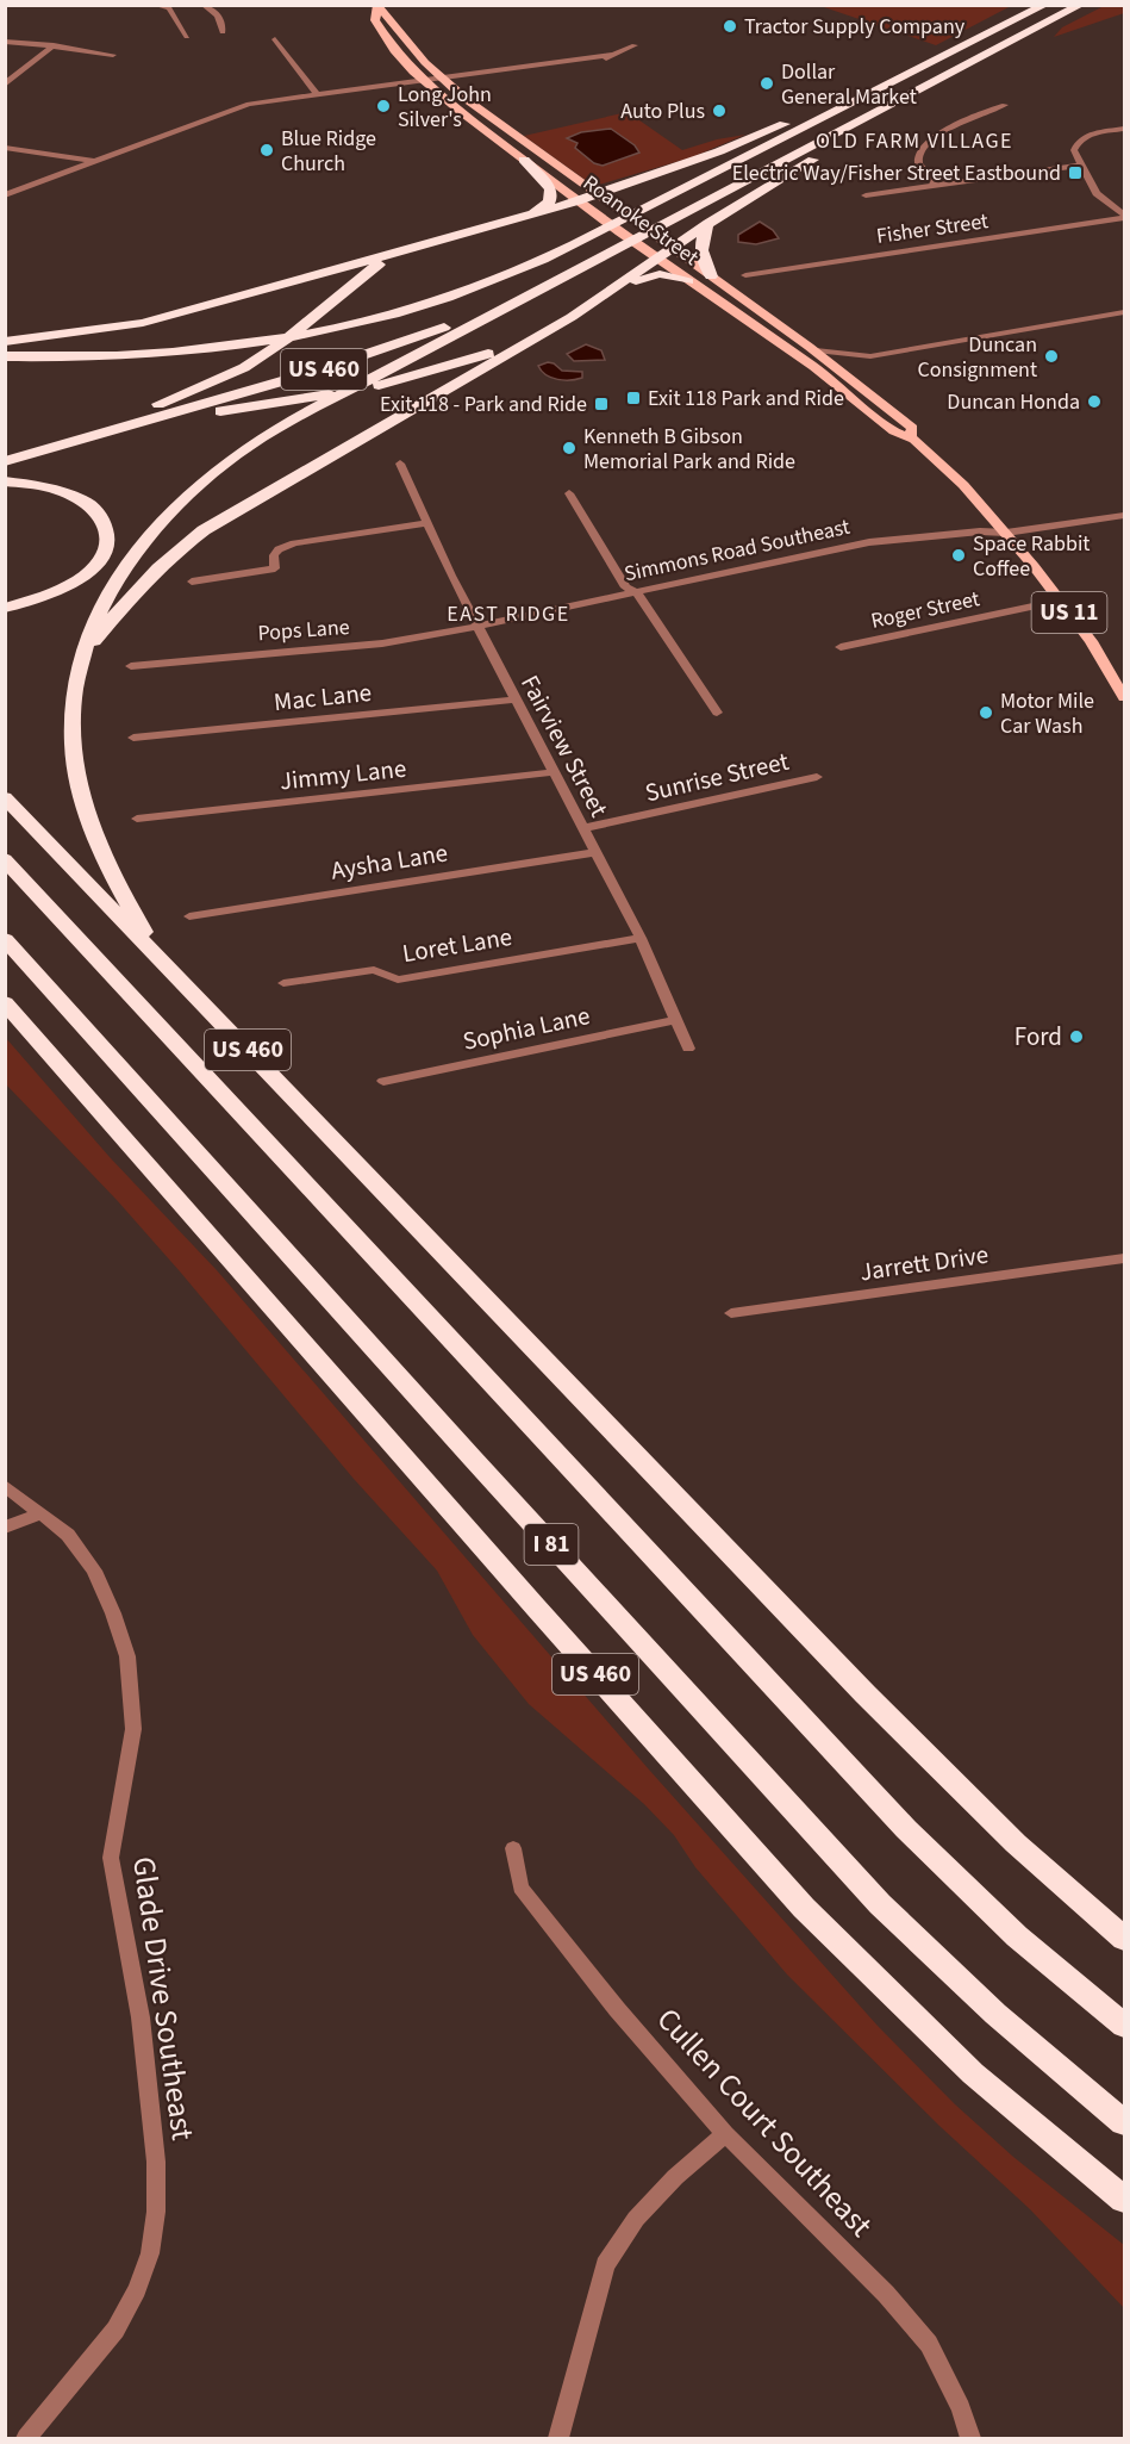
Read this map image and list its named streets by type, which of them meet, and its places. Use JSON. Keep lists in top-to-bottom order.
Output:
{
  "streets": {
    "highway": ["US 460", "I 81"],
    "main road": ["Roanoke Street", "US 11"],
    "street": [
      "Fisher Street",
      "Simmons Road Southeast",
      "Roger Street",
      "Pops Lane",
      "Mac Lane",
      "Fairview Street",
      "Jimmy Lane",
      "Sunrise Street",
      "Aysha Lane",
      "Loret Lane",
      "Sophia Lane",
      "Jarrett Drive",
      "Glade Drive Southeast",
      "Cullen Court Southeast"
    ]
  },
  "crossings": [
    ["Roanoke Street", "Simmons Road Southeast"],
    ["Roanoke Street", "Roger Street"],
    ["Simmons Road Southeast", "Pops Lane"],
    ["Simmons Road Southeast", "Fairview Street"],
    ["Pops Lane", "Fairview Street"],
    ["Mac Lane", "Fairview Street"],
    ["Fairview Street", "Jimmy Lane"],
    ["Fairview Street", "Sunrise Street"],
    ["Fairview Street", "Aysha Lane"],
    ["Fairview Street", "Loret Lane"],
    ["Fairview Street", "Sophia Lane"]
  ],
  "districts": ["OLD FARM VILLAGE", "EAST RIDGE"],
  "places": {
    "other": [
      "Tractor Supply Company",
      "Dollar General Market",
      "Long John Silver's",
      "Auto Plus",
      "Blue Ridge Church",
      "Duncan Consignment",
      "Duncan Honda",
      "Kenneth B Gibson Memorial Park and Ride",
      "Space Rabbit Coffee",
      "Motor Mile Car Wash",
      "Ford"
    ],
    "transit": ["Electric Way/Fisher Street Eastbound", "Exit 118 Park and Ride", "Exit 118 - Park and Ride"]
  }
}
